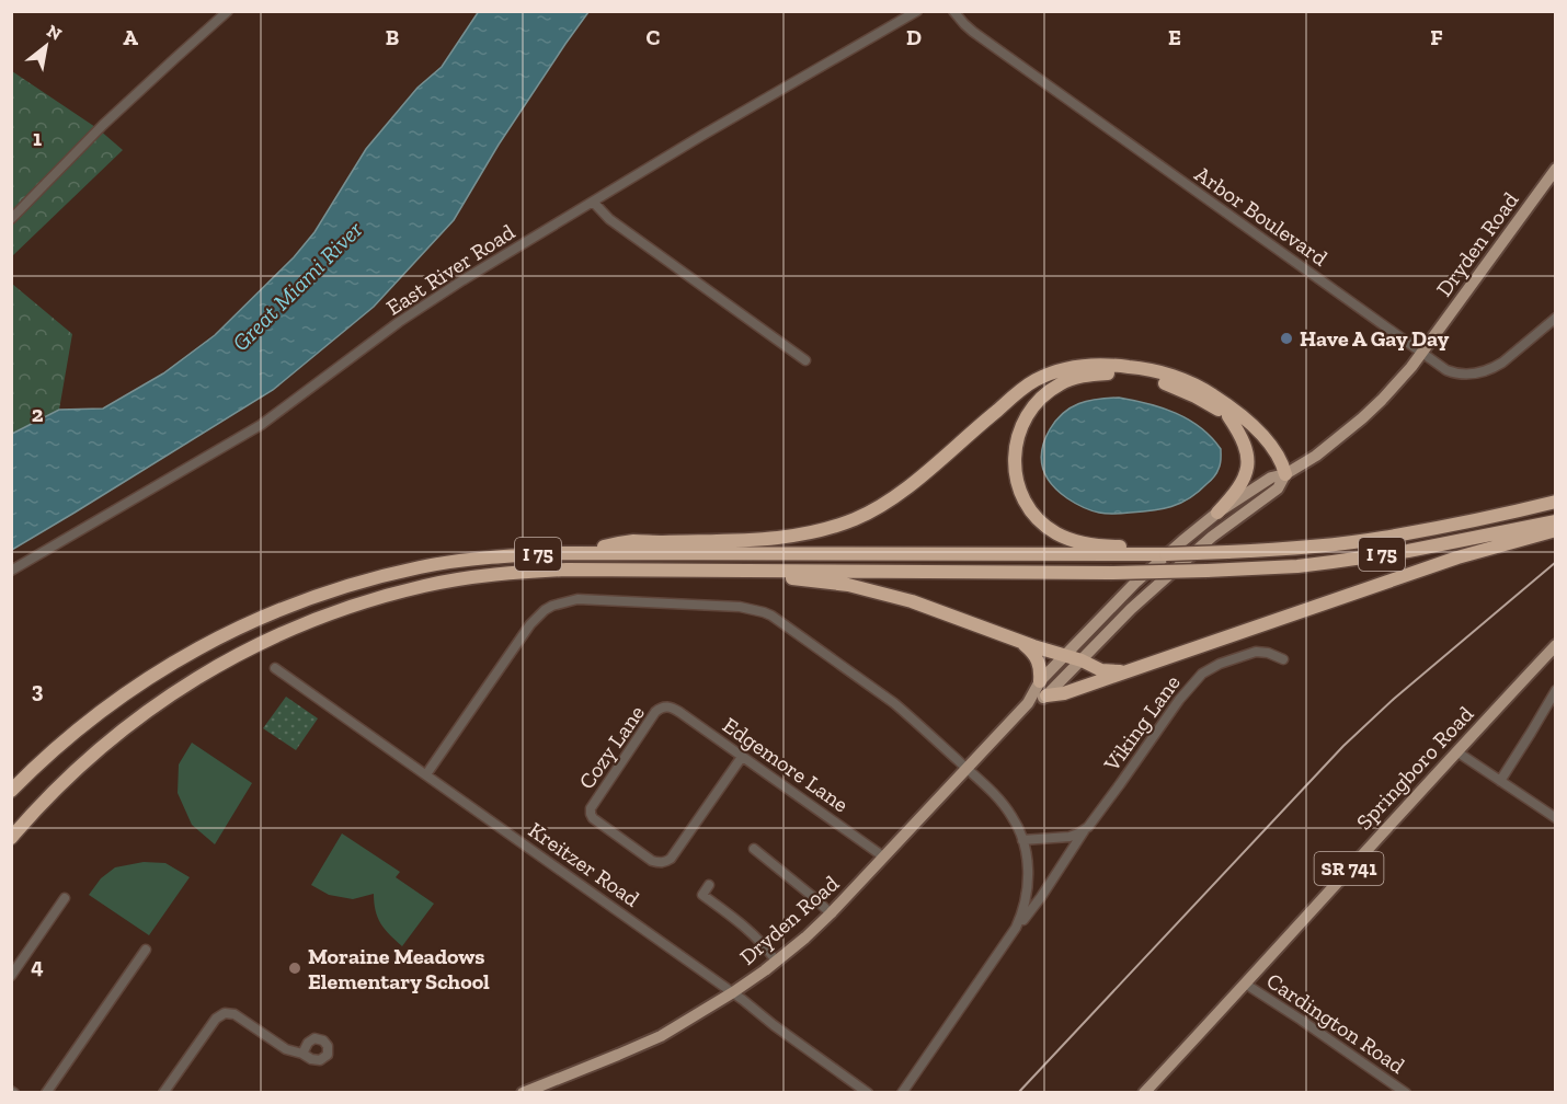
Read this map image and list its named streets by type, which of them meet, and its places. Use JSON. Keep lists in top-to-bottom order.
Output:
{
  "streets": {
    "highway": ["I 75"],
    "main road": ["Dryden Road", "Springboro Road", "SR 741"],
    "street": [
      "Arbor Boulevard",
      "East River Road",
      "Viking Lane",
      "Cozy Lane",
      "Edgemore Lane",
      "Kreitzer Road",
      "Cardington Road"
    ]
  },
  "crossings": [
    ["Arbor Boulevard", "Dryden Road"],
    ["Dryden Road", "Edgemore Lane"],
    ["Dryden Road", "Kreitzer Road"],
    ["Cozy Lane", "Edgemore Lane"],
    ["Springboro Road", "Cardington Road"]
  ],
  "water": ["Great Miami River"],
  "places": ["Have A Gay Day", "Moraine Meadows Elementary School"],
  "north": "top right",
  "grid": {
    "columns": [
      "A",
      "B",
      "C",
      "D",
      "E",
      "F"
    ],
    "rows": [
      "1",
      "2",
      "3",
      "4"
    ]
  }
}
